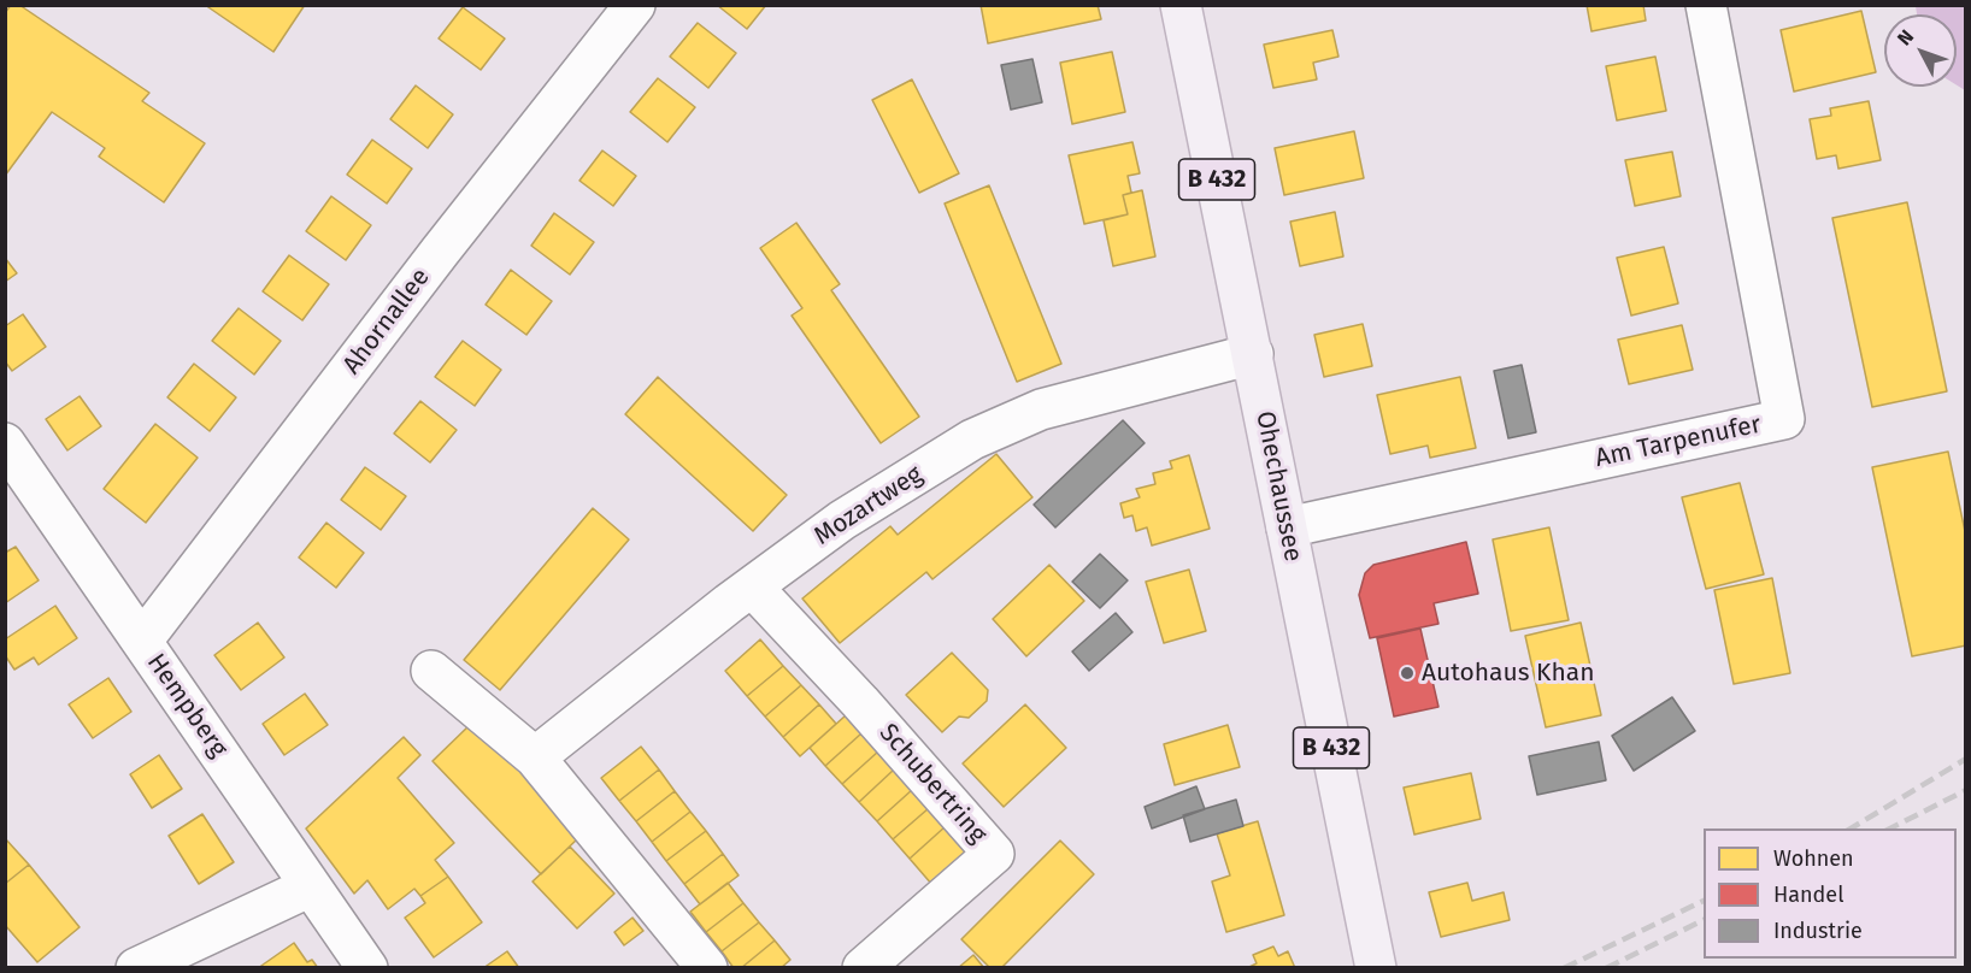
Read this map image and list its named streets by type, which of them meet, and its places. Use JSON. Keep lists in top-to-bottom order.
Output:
{
  "streets": {
    "main road": ["B 432", "Ohechaussee"],
    "street": [
      "Ahornallee",
      "Am Tarpenufer",
      "Mozartweg",
      "Hempberg",
      "Schubertring"
    ]
  },
  "crossings": [
    ["Ahornallee", "Hempberg"],
    ["Am Tarpenufer", "Ohechaussee"],
    ["Ohechaussee", "Mozartweg"],
    ["Mozartweg", "Schubertring"]
  ],
  "places": ["Autohaus Khan"],
  "legend": ["Wohnen", "Handel", "Industrie"],
  "north": "top left"
}
